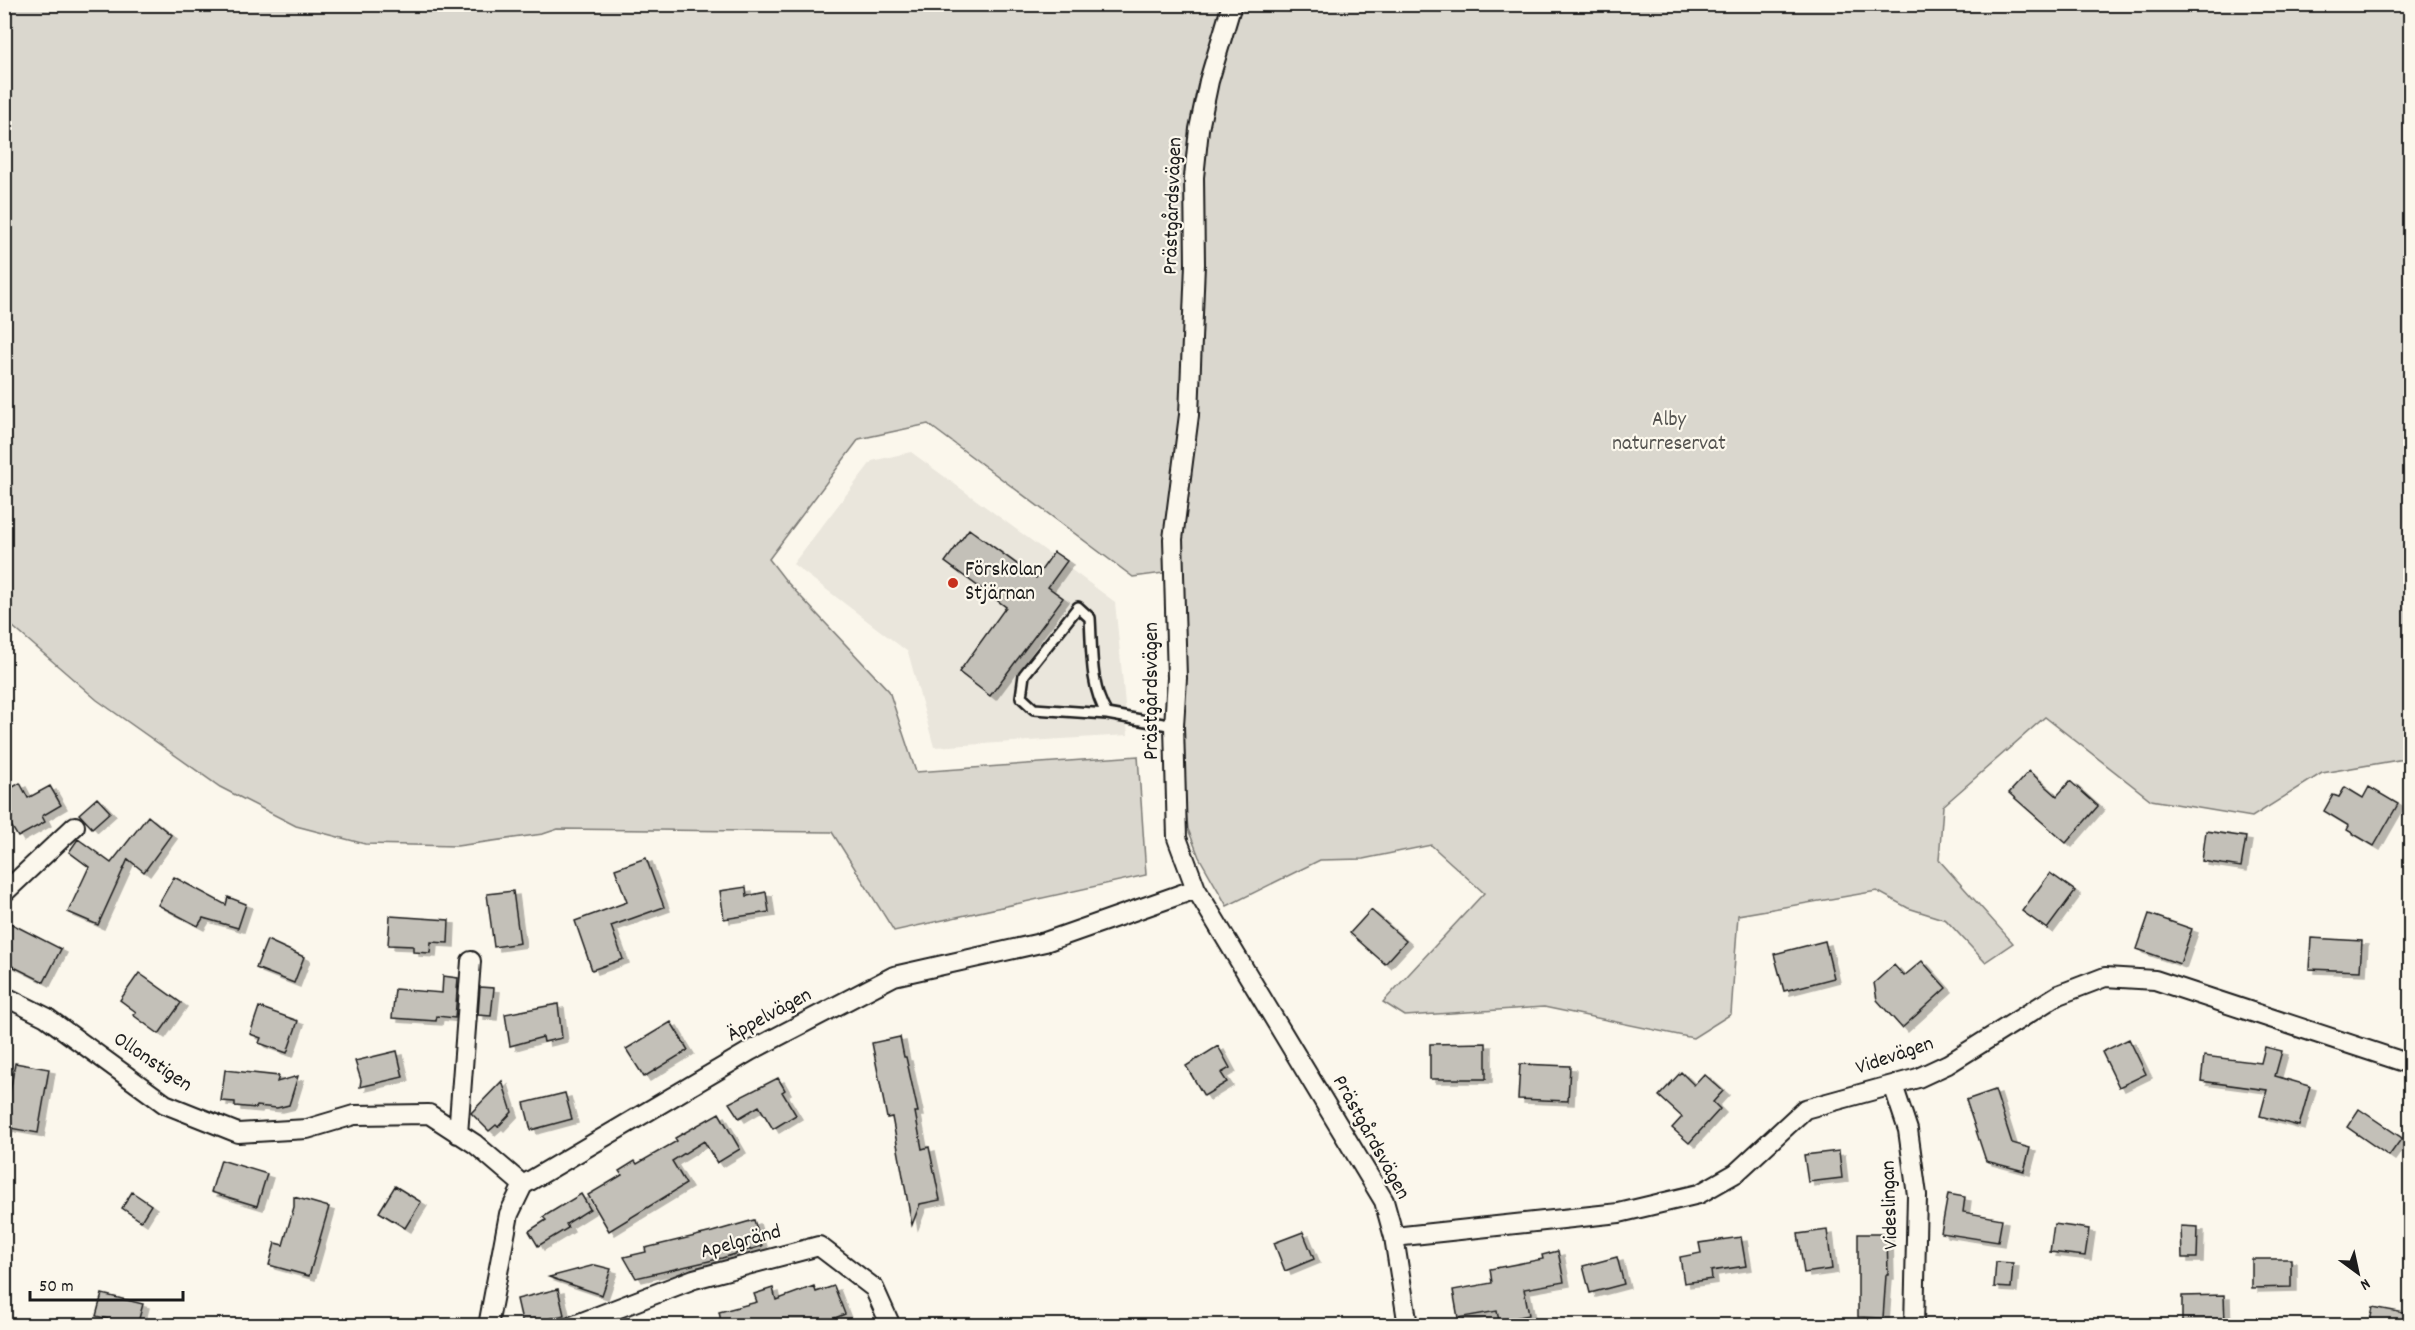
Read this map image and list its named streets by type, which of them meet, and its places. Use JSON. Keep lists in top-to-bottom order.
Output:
{
  "streets": {
    "street": [
      "Prästgårdsvägen",
      "Äppelvägen",
      "Videvägen",
      "Ollonstigen",
      "Videslingan",
      "Apelgränd"
    ]
  },
  "crossings": [
    ["Prästgårdsvägen", "Äppelvägen"],
    ["Prästgårdsvägen", "Videvägen"],
    ["Äppelvägen", "Ollonstigen"],
    ["Videvägen", "Videslingan"]
  ],
  "parks": ["Alby naturreservat"],
  "places": ["Förskolan Stjärnan"],
  "scale_bar": "50 m",
  "north": "bottom right"
}
